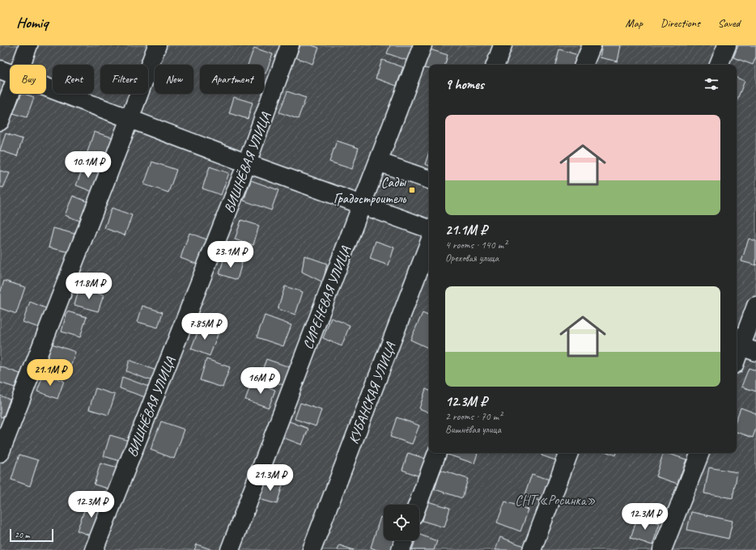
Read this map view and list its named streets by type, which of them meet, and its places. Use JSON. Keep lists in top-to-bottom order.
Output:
{
  "streets": {
    "street": ["ВИШНЁВАЯ УЛИЦА", "СИРЕНЕВАЯ УЛИЦА", "КУБАНСКАЯ УЛИЦА"]
  },
  "parks": ["СНТ «Росинка»"],
  "places": {
    "transit": ["Сады Градостроитель"]
  },
  "scale_bar": "20 m",
  "page": {
    "header": "Homiq",
    "nav": ["Map", "Directions", "Saved"],
    "chip": [
      "Buy",
      "Rent",
      "Filters",
      "New",
      "Apartment"
    ],
    "heading": "9 homes",
    "list": [
      {
        "name": "21.1M ₽",
        "note": "4 rooms · 140 m² · Ореховая улица"
      },
      {
        "name": "12.3M ₽",
        "note": "2 rooms · 70 m² · Вишнёвая улица"
      }
    ],
    "price": [
      "10.1M ₽",
      "23.1M ₽",
      "11.8M ₽",
      "7.85M ₽",
      "21.1M ₽",
      "16M ₽",
      "21.3M ₽",
      "12.3M ₽",
      "12.3M ₽"
    ],
    "scale": "20 m"
  }
}
